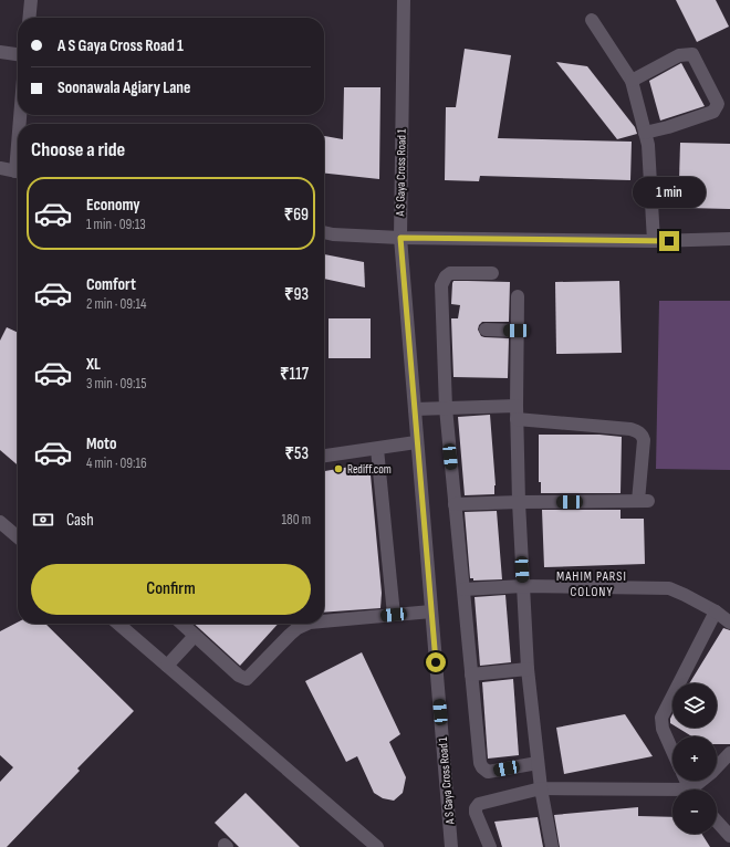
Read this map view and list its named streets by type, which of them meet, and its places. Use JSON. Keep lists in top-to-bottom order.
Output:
{
  "streets": {
    "street": ["A S Gaya Cross Road 1"]
  },
  "districts": ["MAHIM PARSI COLONY"],
  "places": ["Rediff.com"],
  "page": {
    "banner": ["A S Gaya Cross Road 1", "Soonawala Agiary Lane"],
    "heading": "Choose a ride",
    "bubble": "1 min",
    "list": [
      {
        "name": "Economy",
        "note": "1 min · 09:13",
        "value": "₹69"
      },
      {
        "name": "Comfort",
        "note": "2 min · 09:14",
        "value": "₹93"
      },
      {
        "name": "XL",
        "note": "3 min · 09:15",
        "value": "₹117"
      },
      {
        "name": "Moto",
        "note": "4 min · 09:16",
        "value": "₹53"
      }
    ],
    "pay": ["Cash", "180 m"],
    "buttons": "Confirm",
    "map_buttons": ["+", "−"]
  }
}
